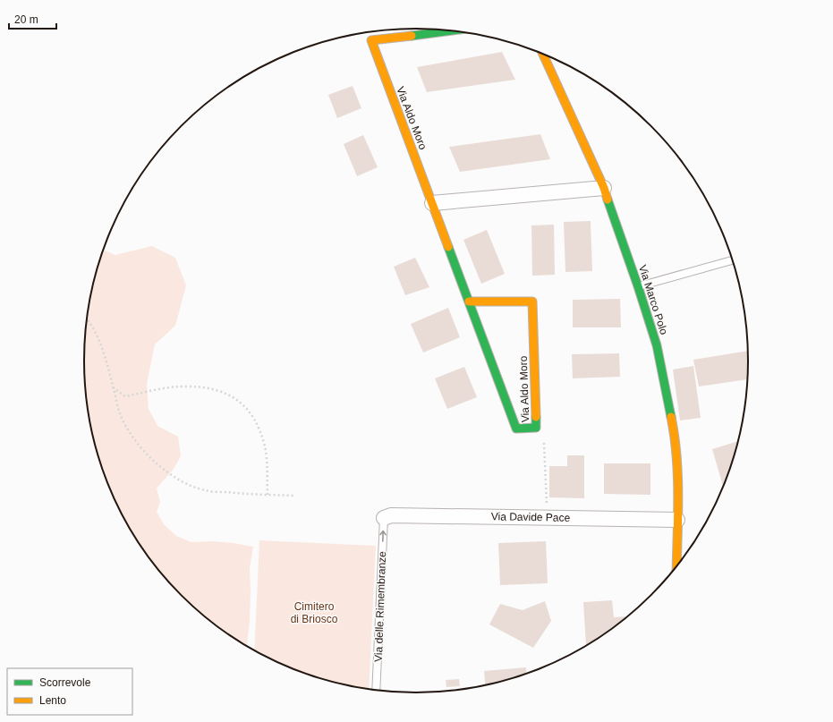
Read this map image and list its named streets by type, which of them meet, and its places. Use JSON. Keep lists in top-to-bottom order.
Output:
{
  "streets": {
    "street": ["Via Aldo Moro", "Via Marco Polo", "Via Davide Pace"],
    "lane": ["Via delle Rimembranze"]
  },
  "crossings": [
    ["Via Marco Polo", "Via Davide Pace"],
    ["Via Davide Pace", "Via delle Rimembranze"]
  ],
  "one_way": ["Via delle Rimembranze"],
  "parks": ["Cimitero di Briosco"],
  "legend": ["Scorrevole", "Lento"],
  "scale_bar": "20 m"
}
